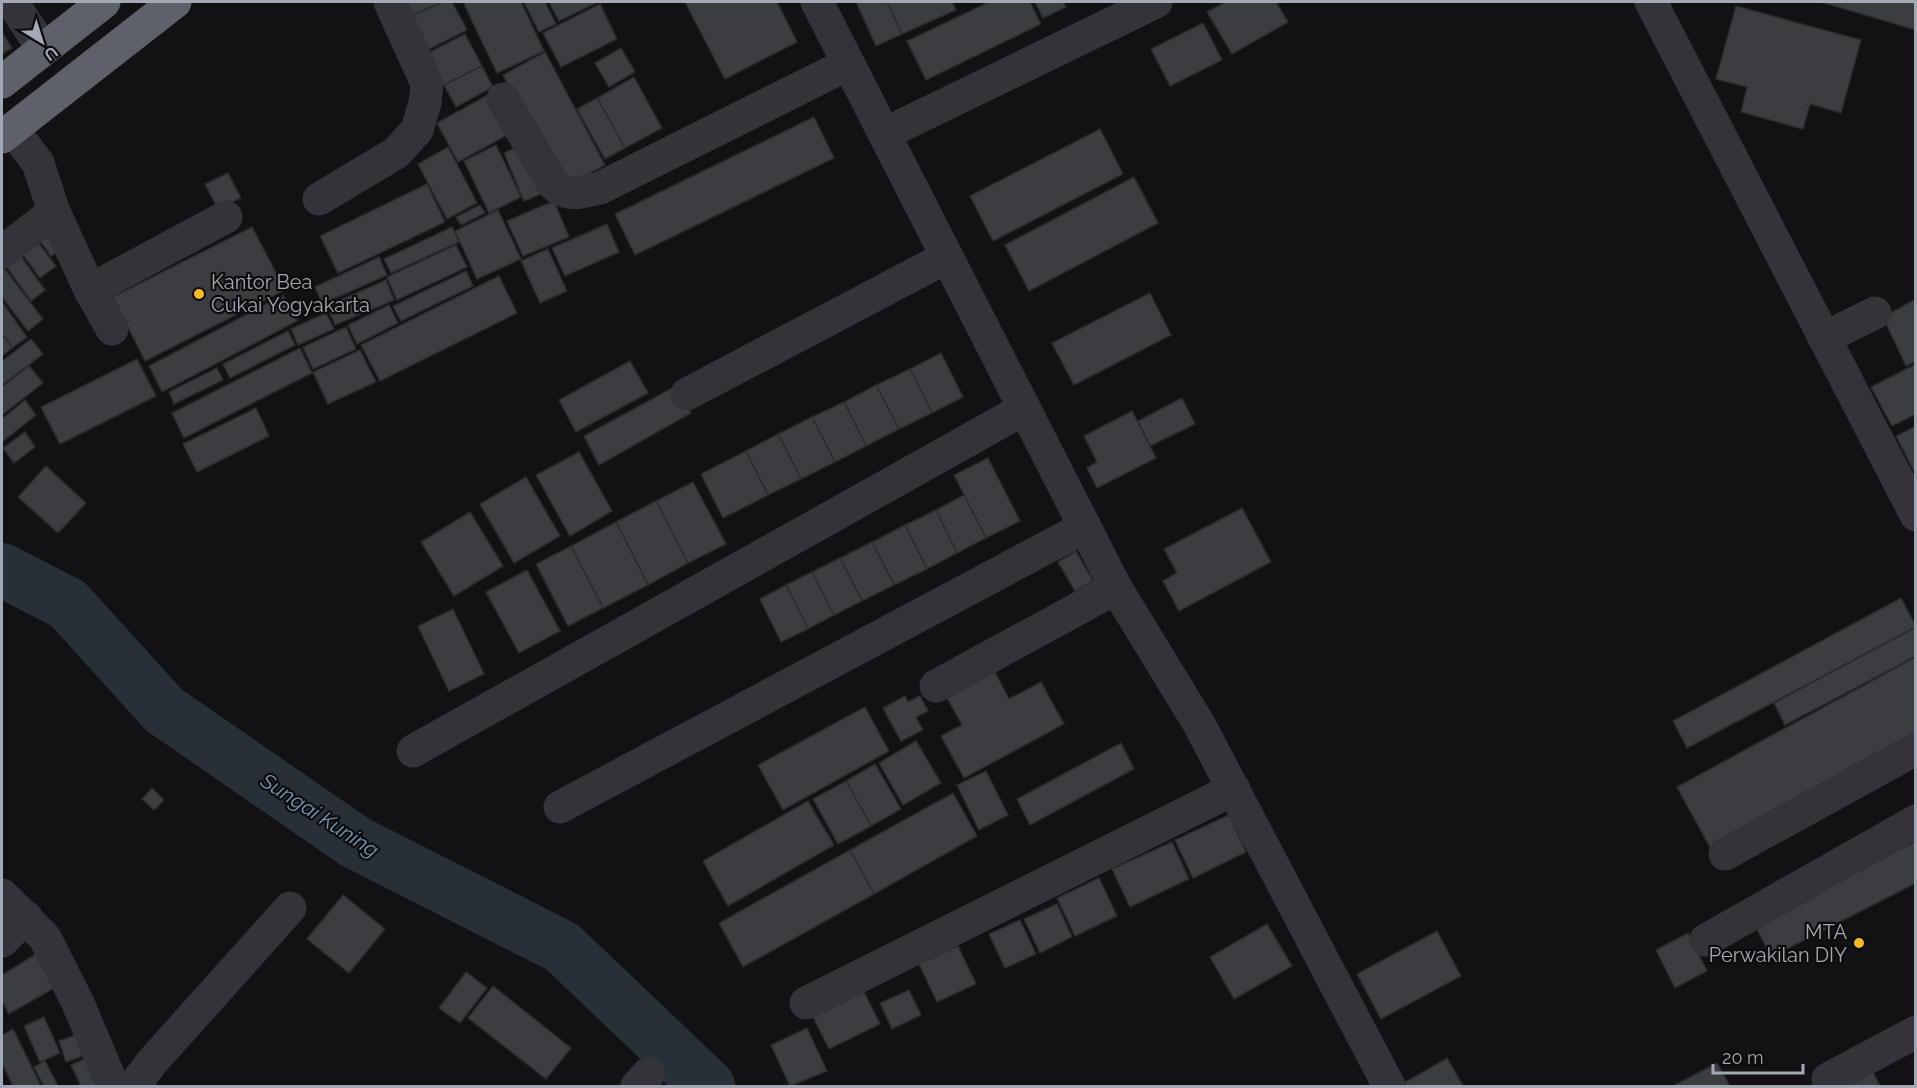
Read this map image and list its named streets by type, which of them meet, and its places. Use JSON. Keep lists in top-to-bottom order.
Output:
{
  "water": ["Sungai Kuning"],
  "places": ["Kantor Bea Cukai Yogyakarta", "MTA Perwakilan DIY"],
  "scale_bar": "20 m",
  "north": "bottom right"
}
